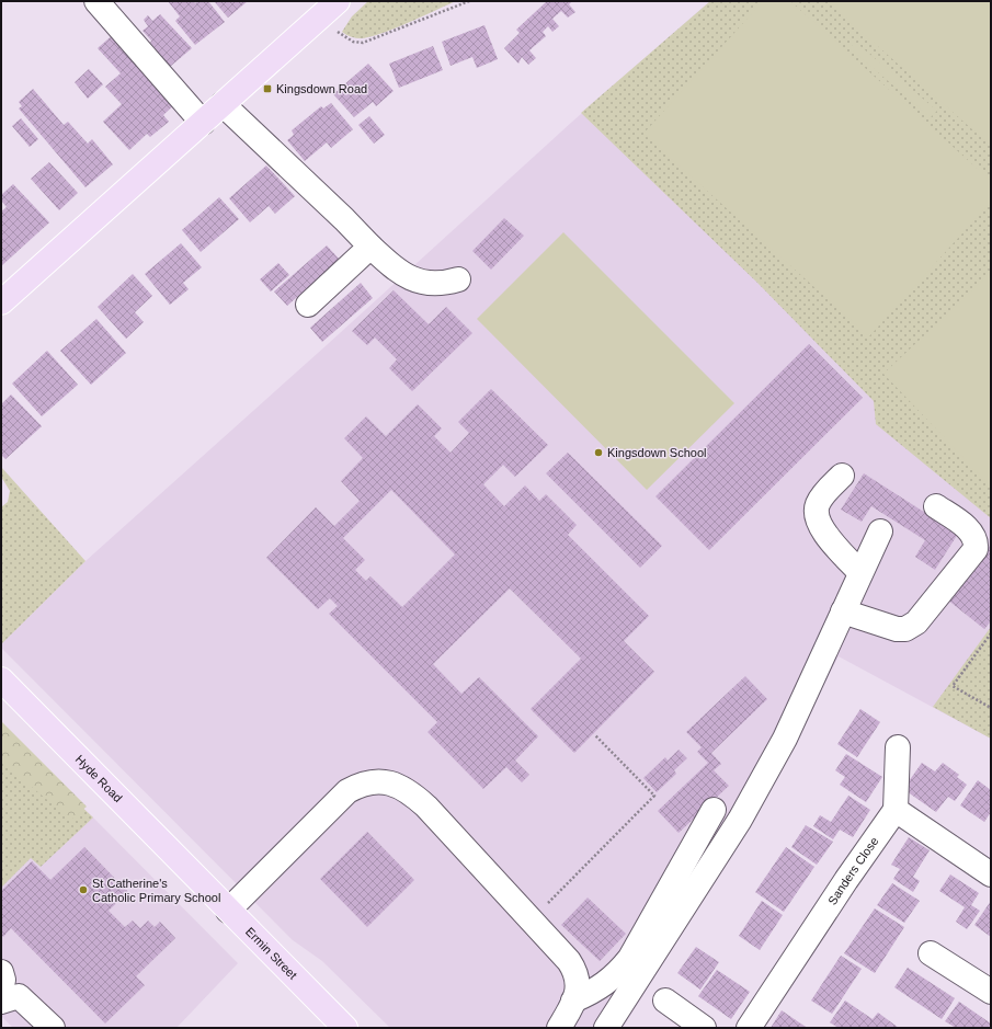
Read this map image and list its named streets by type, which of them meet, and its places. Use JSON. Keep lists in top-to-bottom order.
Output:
{
  "streets": {
    "main road": ["Hyde Road", "Ermin Street"],
    "street": ["Sanders Close"]
  },
  "crossings": [
    ["Hyde Road", "Ermin Street"]
  ],
  "places": {
    "transit": ["Kingsdown Road"],
    "other": ["Kingsdown School", "St Catherine's Catholic Primary School"]
  }
}
